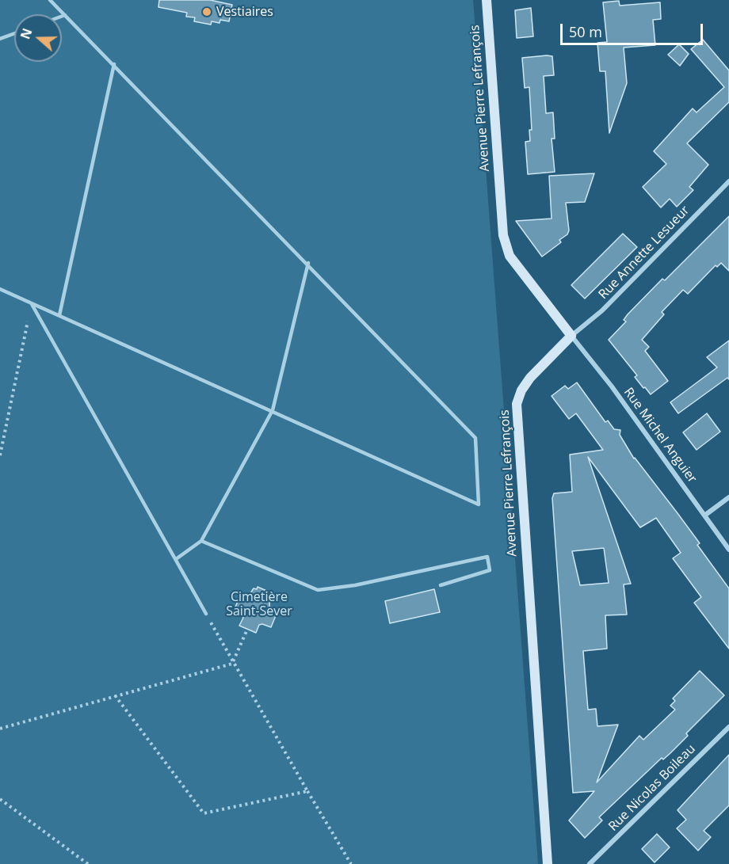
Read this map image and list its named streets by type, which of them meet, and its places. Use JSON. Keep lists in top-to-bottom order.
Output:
{
  "streets": {
    "street": [
      "Avenue Pierre Lefrançois",
      "Rue Annette Lesueur",
      "Rue Michel Anguier",
      "Rue Nicolas Boileau"
    ]
  },
  "crossings": [
    ["Avenue Pierre Lefrançois", "Rue Annette Lesueur"],
    ["Avenue Pierre Lefrançois", "Rue Michel Anguier"],
    ["Rue Annette Lesueur", "Rue Michel Anguier"]
  ],
  "parks": ["Cimetière Saint-Sever"],
  "places": ["Vestiaires"],
  "scale_bar": "50 m",
  "north": "left"
}
